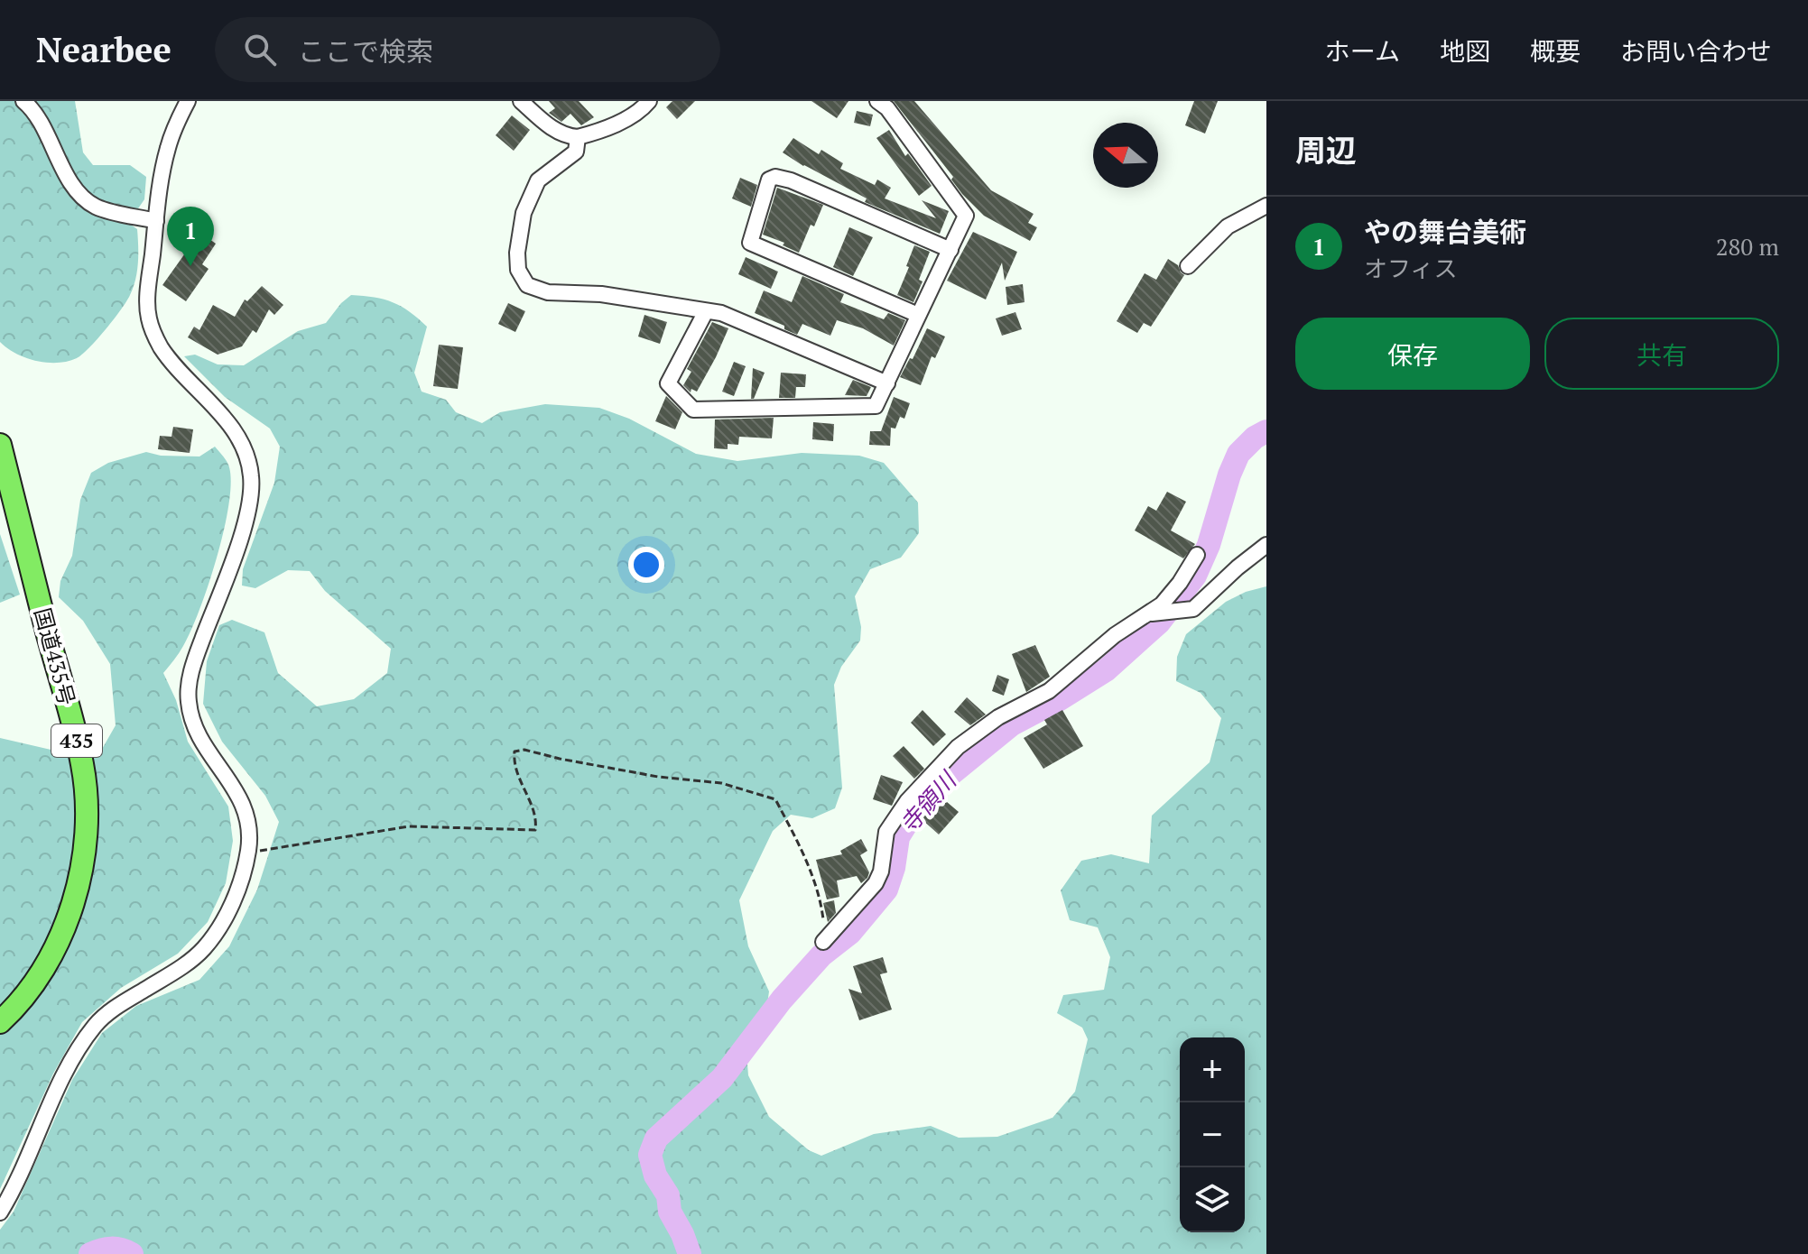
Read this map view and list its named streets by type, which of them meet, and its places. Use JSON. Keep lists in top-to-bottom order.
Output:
{
  "streets": {
    "highway": ["国道435号", "435"]
  },
  "water": ["寺領川"],
  "north": "left",
  "page": {
    "header": "Nearbee",
    "search": "ここで検索",
    "nav": [
      "ホーム",
      "地図",
      "概要",
      "お問い合わせ"
    ],
    "heading": "周辺",
    "list": [
      {
        "mark": "1",
        "name": "やの舞台美術",
        "note": "オフィス",
        "value": "280 m"
      }
    ],
    "pins": "1",
    "buttons": ["保存", "共有"],
    "map_buttons": ["+", "−"]
  }
}
